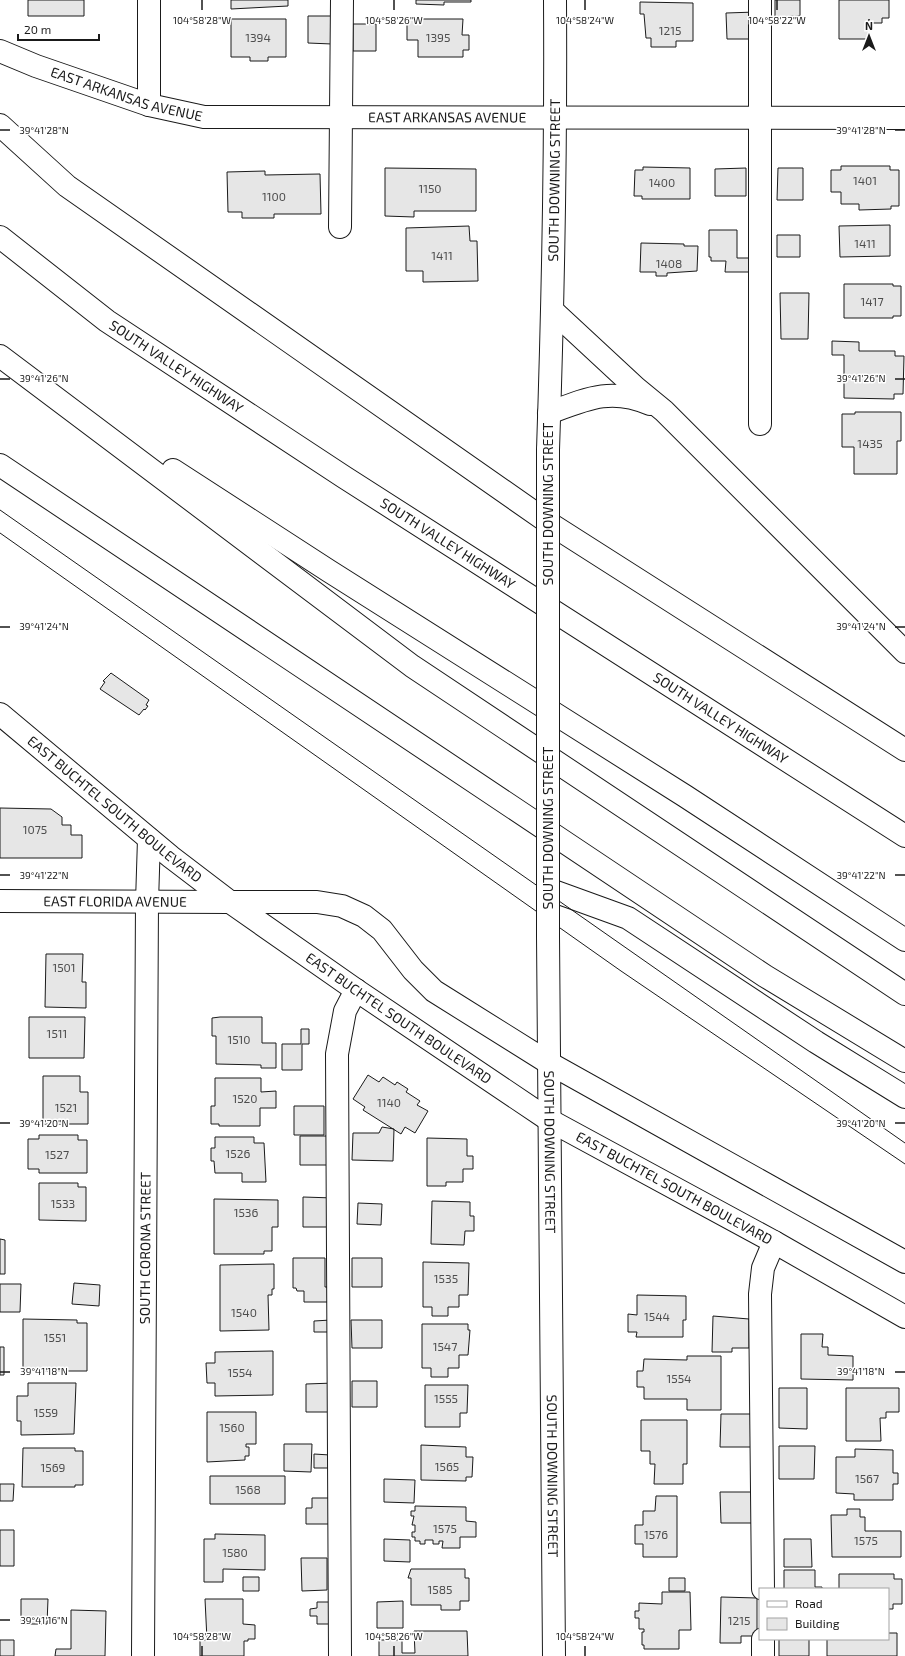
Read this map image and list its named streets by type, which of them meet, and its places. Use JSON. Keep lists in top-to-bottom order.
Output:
{
  "streets": {
    "main road": [
      "EAST ARKANSAS AVENUE",
      "SOUTH DOWNING STREET",
      "SOUTH VALLEY HIGHWAY",
      "EAST BUCHTEL SOUTH BOULEVARD",
      "EAST FLORIDA AVENUE",
      "SOUTH CORONA STREET"
    ]
  },
  "crossings": [
    ["EAST ARKANSAS AVENUE", "SOUTH DOWNING STREET"],
    ["SOUTH DOWNING STREET", "EAST BUCHTEL SOUTH BOULEVARD"],
    ["EAST BUCHTEL SOUTH BOULEVARD", "EAST FLORIDA AVENUE"],
    ["EAST BUCHTEL SOUTH BOULEVARD", "SOUTH CORONA STREET"],
    ["EAST FLORIDA AVENUE", "SOUTH CORONA STREET"]
  ],
  "house_numbers": [
    "1215",
    "1394",
    "1395",
    "1401",
    "1400",
    "1150",
    "1100",
    "1411",
    "1411",
    "1408",
    "1417",
    "1435",
    "1075",
    "1501",
    "1511",
    "1510",
    "1520",
    "1140",
    "1521",
    "1526",
    "1527",
    "1533",
    "1536",
    "1535",
    "1540",
    "1544",
    "1551",
    "1547",
    "1554",
    "1554",
    "1555",
    "1559",
    "1560",
    "1565",
    "1569",
    "1567",
    "1568",
    "1575",
    "1576",
    "1575",
    "1580",
    "1585",
    "1215"
  ],
  "legend": ["Road", "Building"],
  "scale_bar": "20 m",
  "north": "top",
  "coordinates": [
    "104°58'28\"W",
    "104°58'26\"W",
    "104°58'24\"W",
    "104°58'22\"W",
    "39°41'28\"N",
    "39°41'26\"N",
    "39°41'24\"N",
    "39°41'22\"N",
    "39°41'20\"N",
    "39°41'18\"N",
    "39°41'16\"N"
  ]
}
